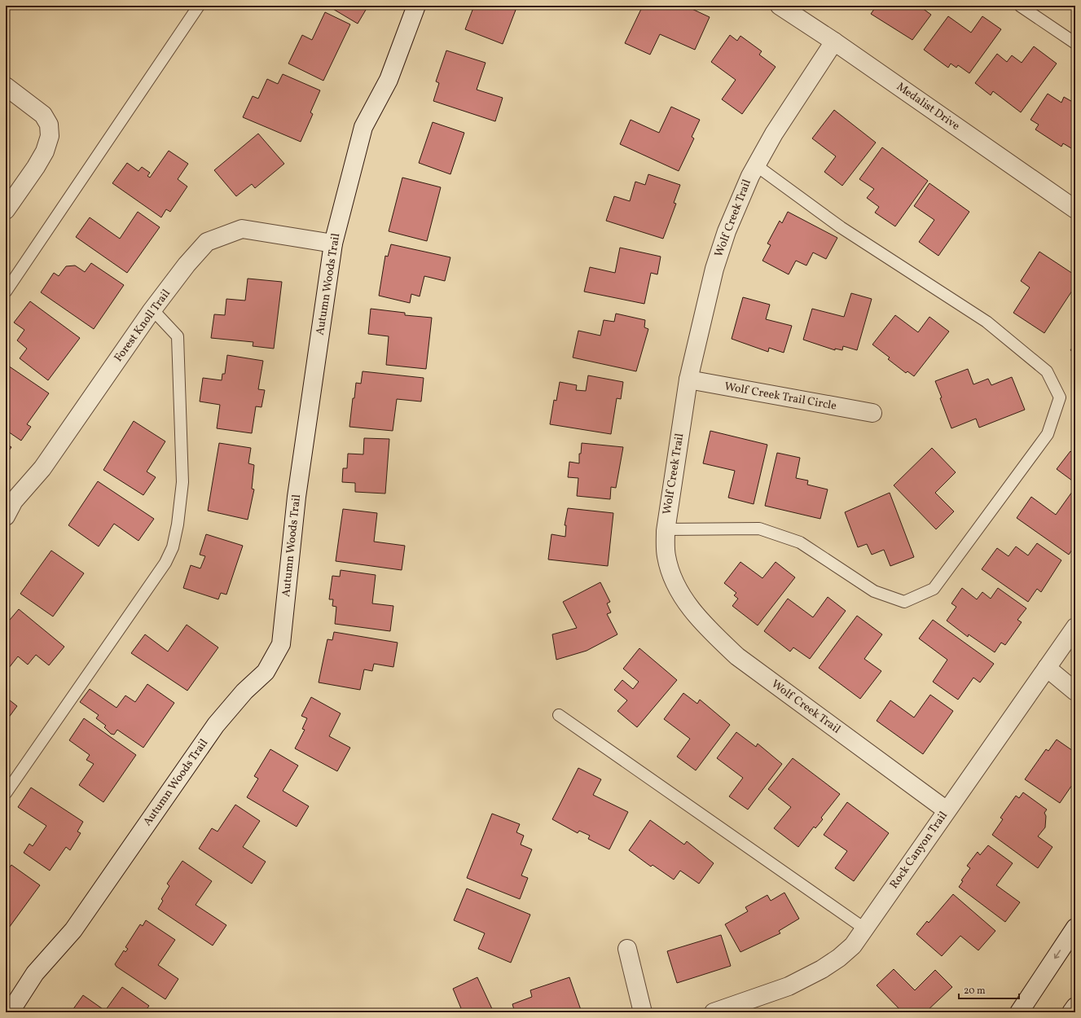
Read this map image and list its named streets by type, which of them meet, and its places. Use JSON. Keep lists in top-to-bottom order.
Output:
{
  "streets": {
    "street": [
      "Medalist Drive",
      "Wolf Creek Trail",
      "Autumn Woods Trail",
      "Forest Knoll Trail",
      "Wolf Creek Trail Circle",
      "Rock Canyon Trail"
    ]
  },
  "crossings": [
    ["Medalist Drive", "Wolf Creek Trail"],
    ["Wolf Creek Trail", "Wolf Creek Trail Circle"],
    ["Wolf Creek Trail", "Rock Canyon Trail"],
    ["Autumn Woods Trail", "Forest Knoll Trail"]
  ],
  "scale_bar": "20 m"
}
